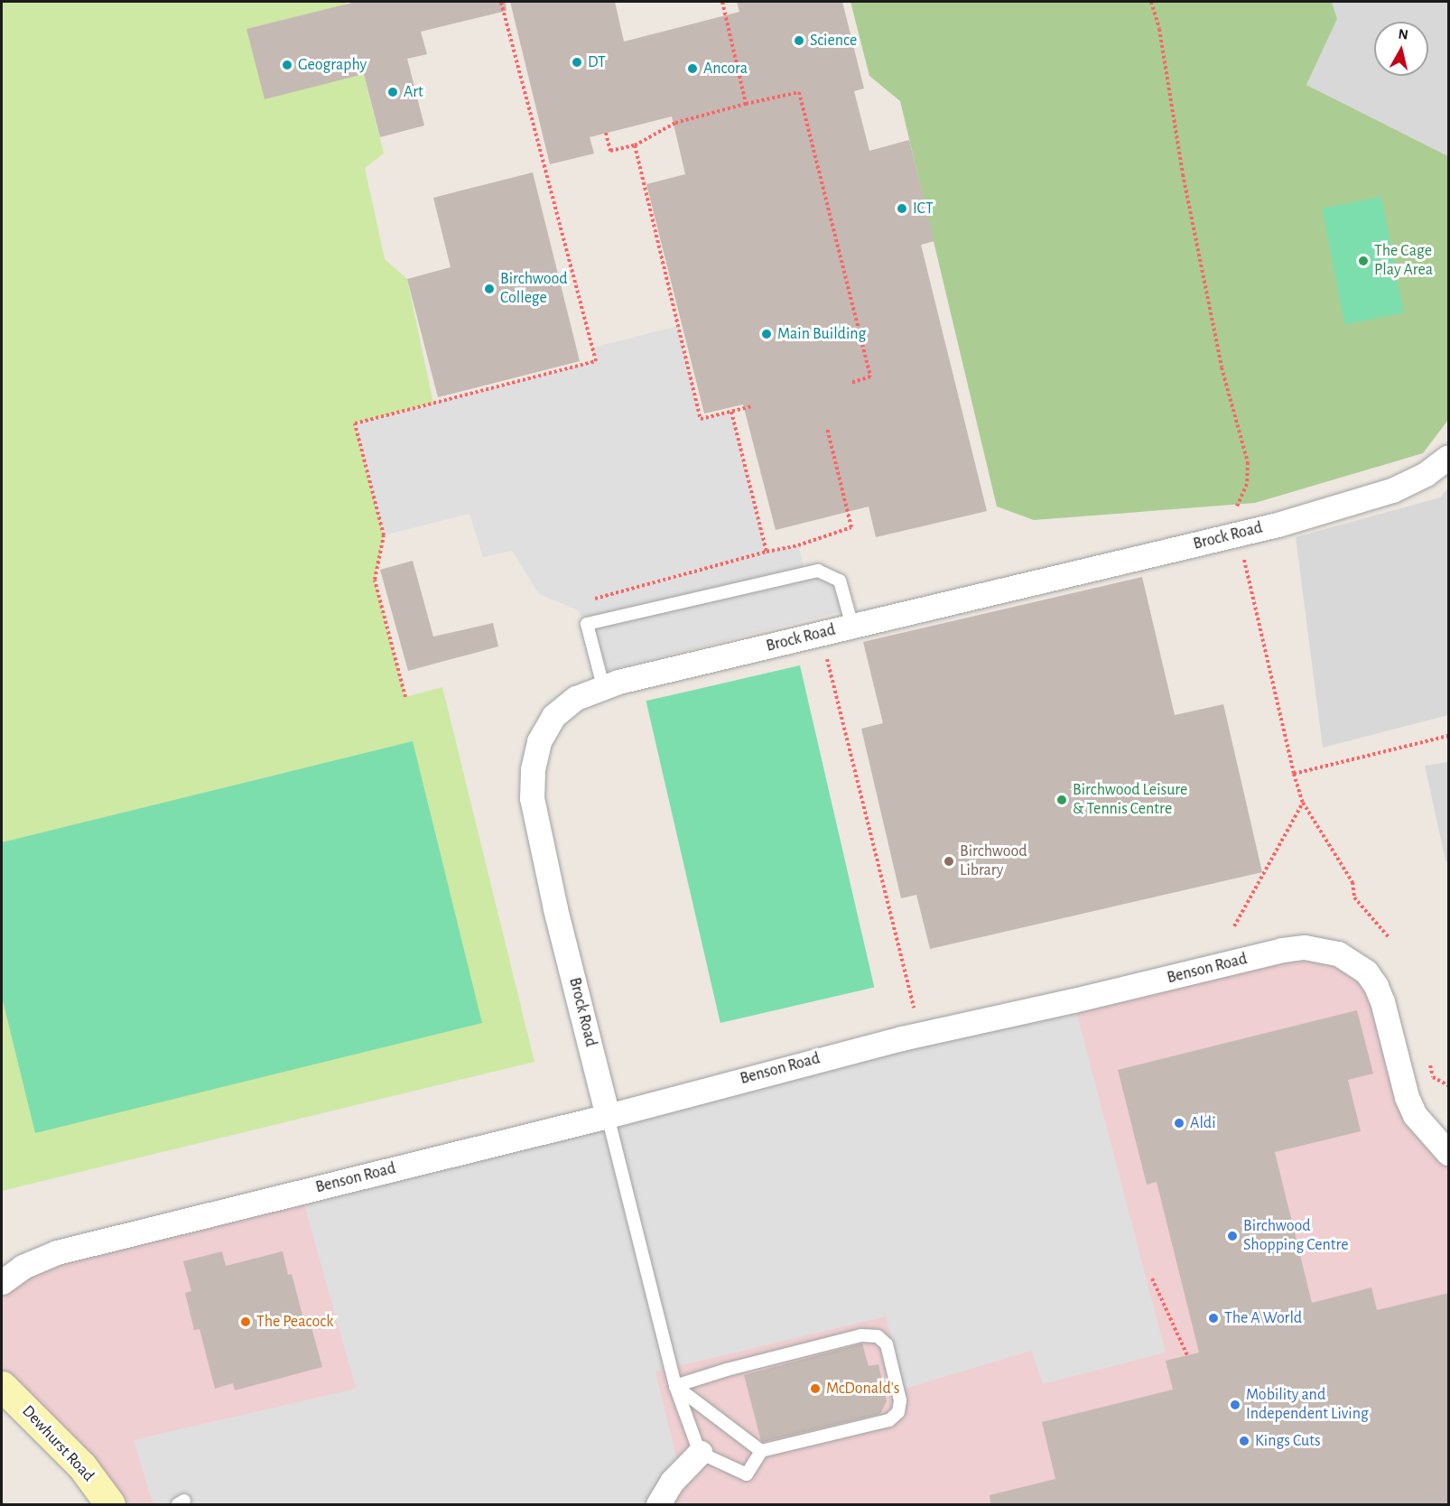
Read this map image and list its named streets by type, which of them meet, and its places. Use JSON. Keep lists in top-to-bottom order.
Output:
{
  "streets": {
    "street": ["Brock Road", "Benson Road", "Dewhurst Road"]
  },
  "crossings": [
    ["Brock Road", "Benson Road"]
  ],
  "places": [
    "Science",
    "DT",
    "Geography",
    "Ancora",
    "Art",
    "ICT",
    "The Cage Play Area",
    "Birchwood College",
    "Main Building",
    "Birchwood Leisure & Tennis Centre",
    "Birchwood Library",
    "Aldi",
    "Birchwood Shopping Centre",
    "The A World",
    "The Peacock",
    "McDonald's",
    "Mobility and Independent Living",
    "Kings Cuts"
  ],
  "north": "top"
}
